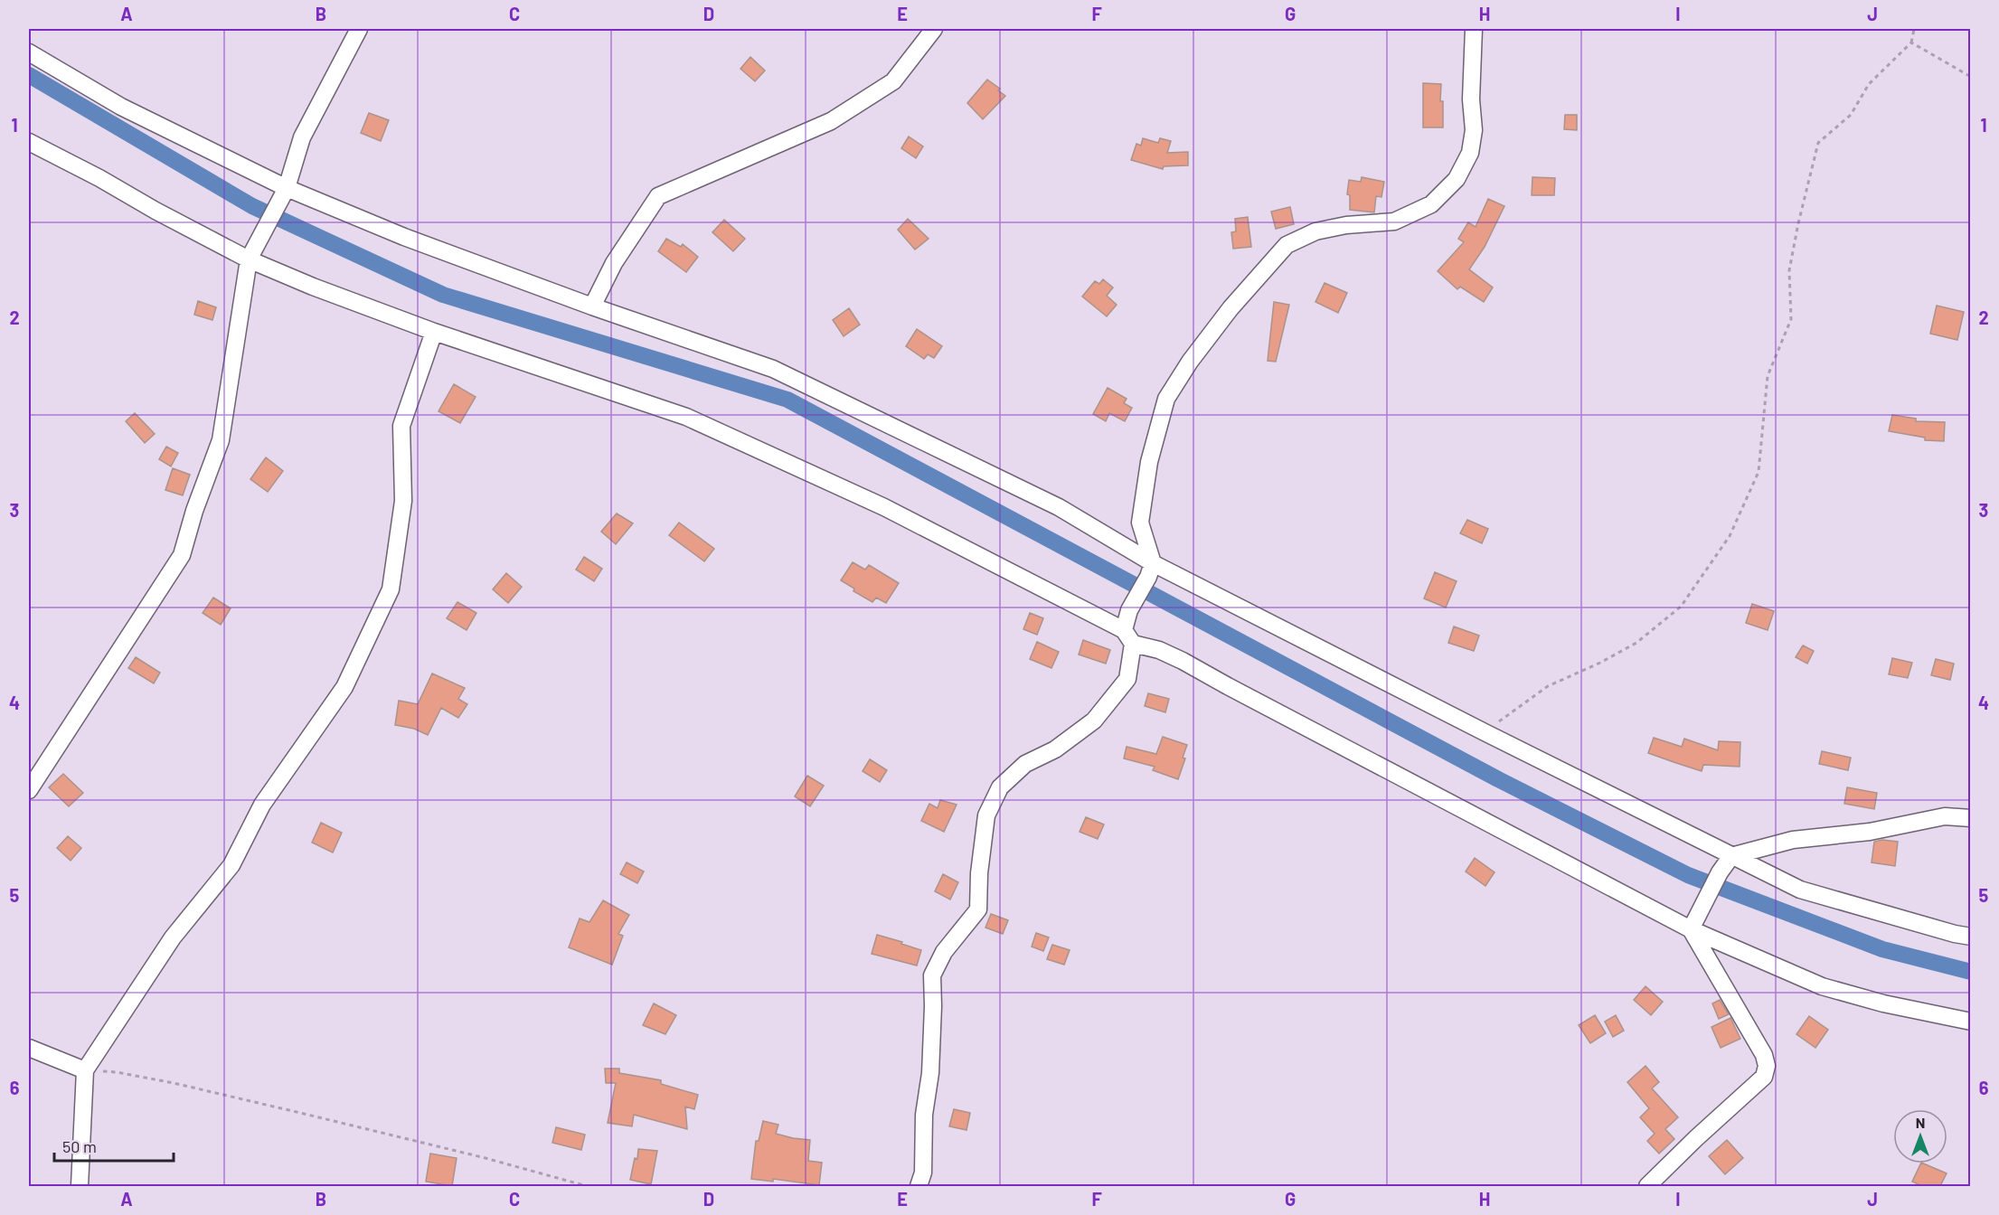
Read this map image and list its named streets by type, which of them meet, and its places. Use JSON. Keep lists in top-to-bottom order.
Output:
{
  "scale_bar": "50 m",
  "north": "top",
  "grid": {
    "columns": [
      "A",
      "B",
      "C",
      "D",
      "E",
      "F",
      "G",
      "H",
      "I",
      "J"
    ],
    "rows": [
      "1",
      "2",
      "3",
      "4",
      "5",
      "6"
    ]
  }
}
